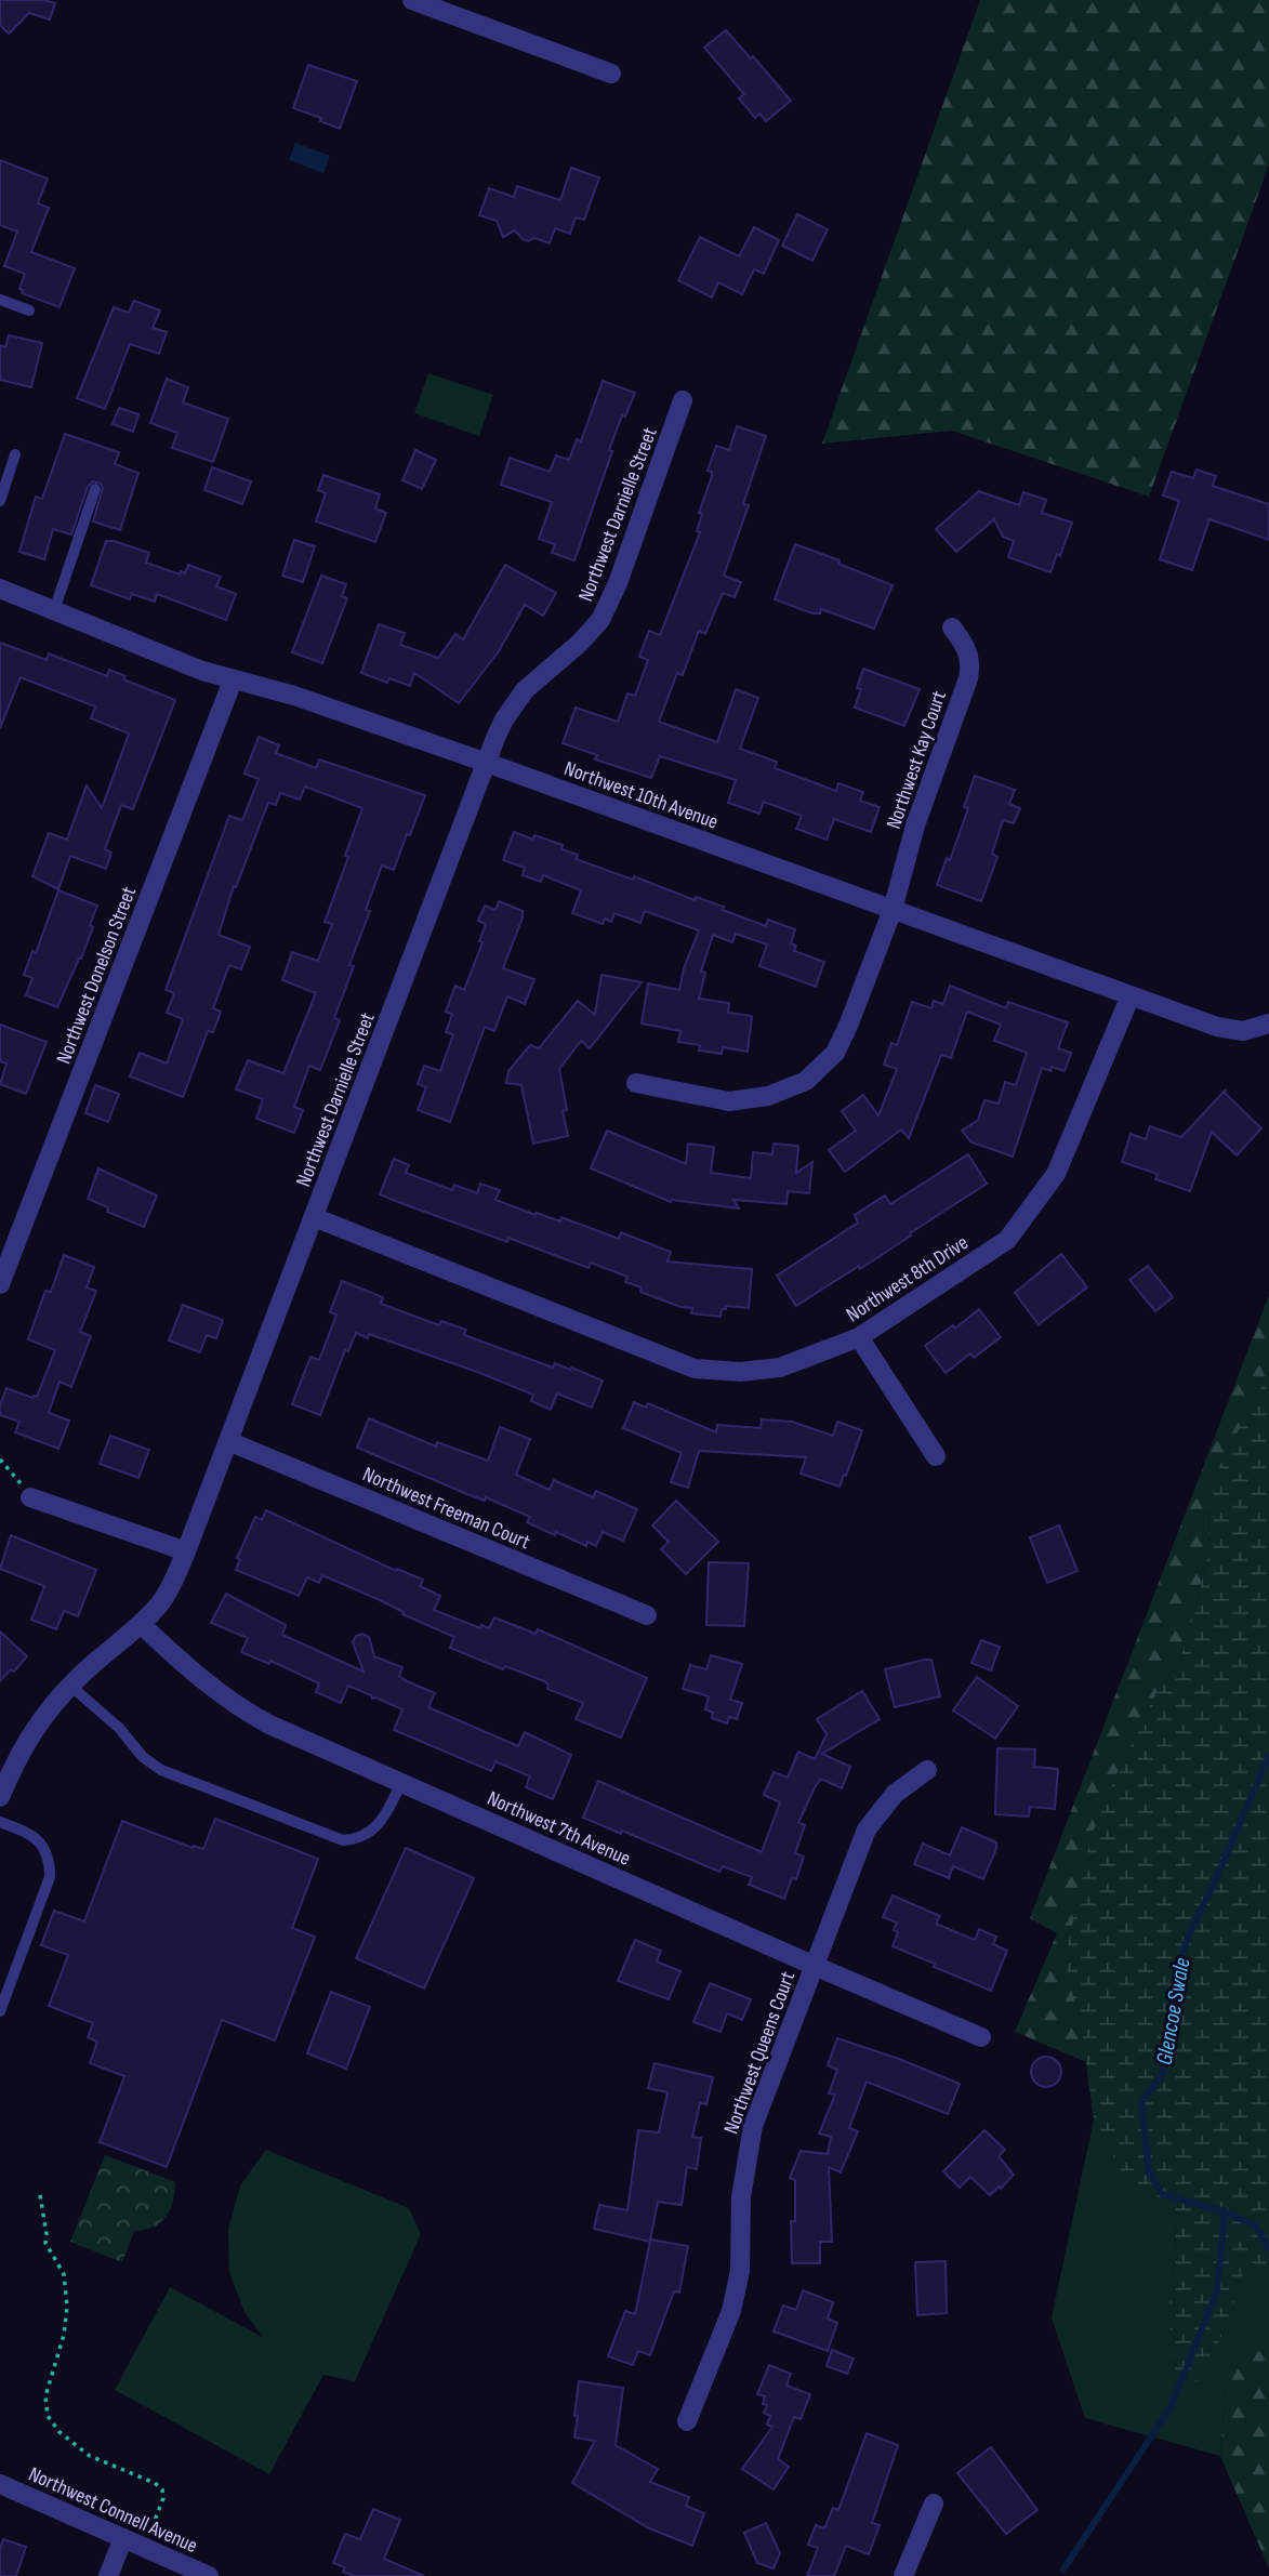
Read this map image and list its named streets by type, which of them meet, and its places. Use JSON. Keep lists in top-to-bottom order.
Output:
{
  "streets": {
    "street": [
      "Northwest Darnielle Street",
      "Northwest Kay Court",
      "Northwest 10th Avenue",
      "Northwest Donelson Street",
      "Northwest 8th Drive",
      "Northwest Freeman Court",
      "Northwest 7th Avenue",
      "Northwest Queens Court",
      "Northwest Connell Avenue"
    ]
  },
  "crossings": [
    ["Northwest Darnielle Street", "Northwest 10th Avenue"],
    ["Northwest Darnielle Street", "Northwest 8th Drive"],
    ["Northwest Darnielle Street", "Northwest Freeman Court"],
    ["Northwest Darnielle Street", "Northwest 7th Avenue"],
    ["Northwest Kay Court", "Northwest 10th Avenue"],
    ["Northwest 10th Avenue", "Northwest Donelson Street"],
    ["Northwest 10th Avenue", "Northwest 8th Drive"],
    ["Northwest 7th Avenue", "Northwest Queens Court"]
  ],
  "water": ["Glencoe Swale"]
}
